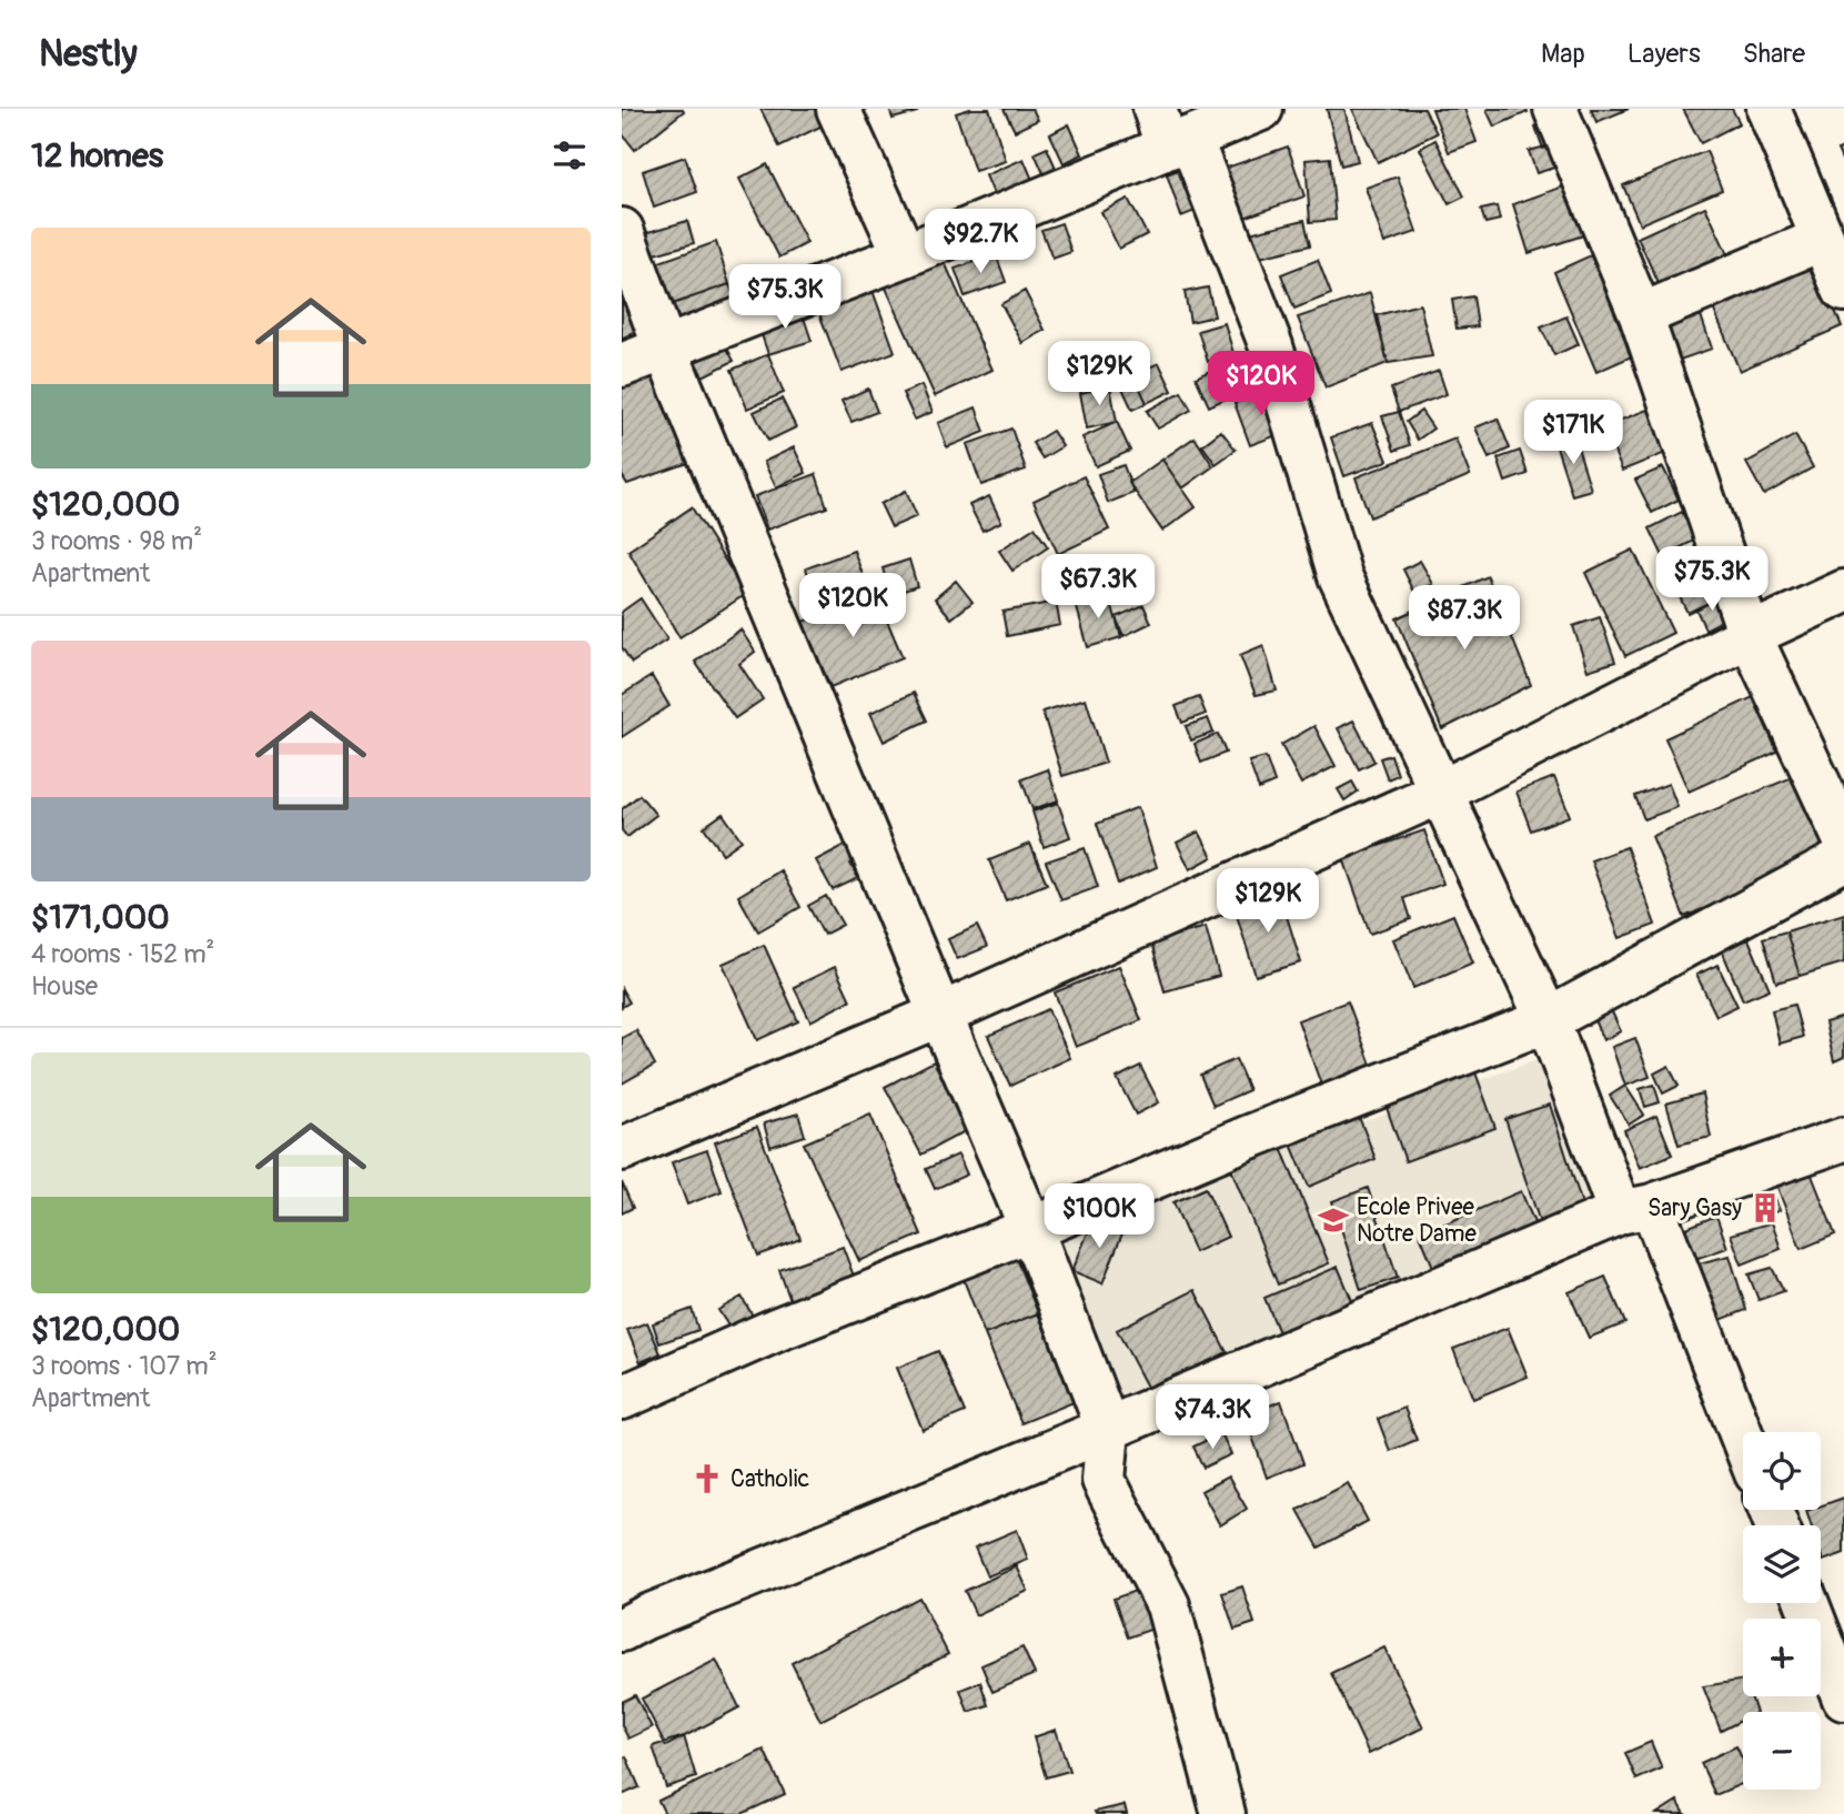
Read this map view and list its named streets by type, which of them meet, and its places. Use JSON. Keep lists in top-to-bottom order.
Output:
{
  "places": {
    "building": ["Sary Gasy"],
    "school or university": ["Ecole Privee Notre Dame"],
    "church": ["Catholic"]
  },
  "page": {
    "header": "Nestly",
    "nav": ["Map", "Layers", "Share"],
    "heading": "12 homes",
    "list": [
      {
        "name": "$120,000",
        "note": "3 rooms · 98 m² · Apartment"
      },
      {
        "name": "$171,000",
        "note": "4 rooms · 152 m² · House"
      },
      {
        "name": "$120,000",
        "note": "3 rooms · 107 m² · Apartment"
      }
    ],
    "price": [
      "$92.7K",
      "$75.3K",
      "$129K",
      "$120K",
      "$171K",
      "$75.3K",
      "$67.3K",
      "$120K",
      "$87.3K",
      "$129K",
      "$100K",
      "$74.3K"
    ],
    "map_buttons": ["+", "−"]
  }
}
